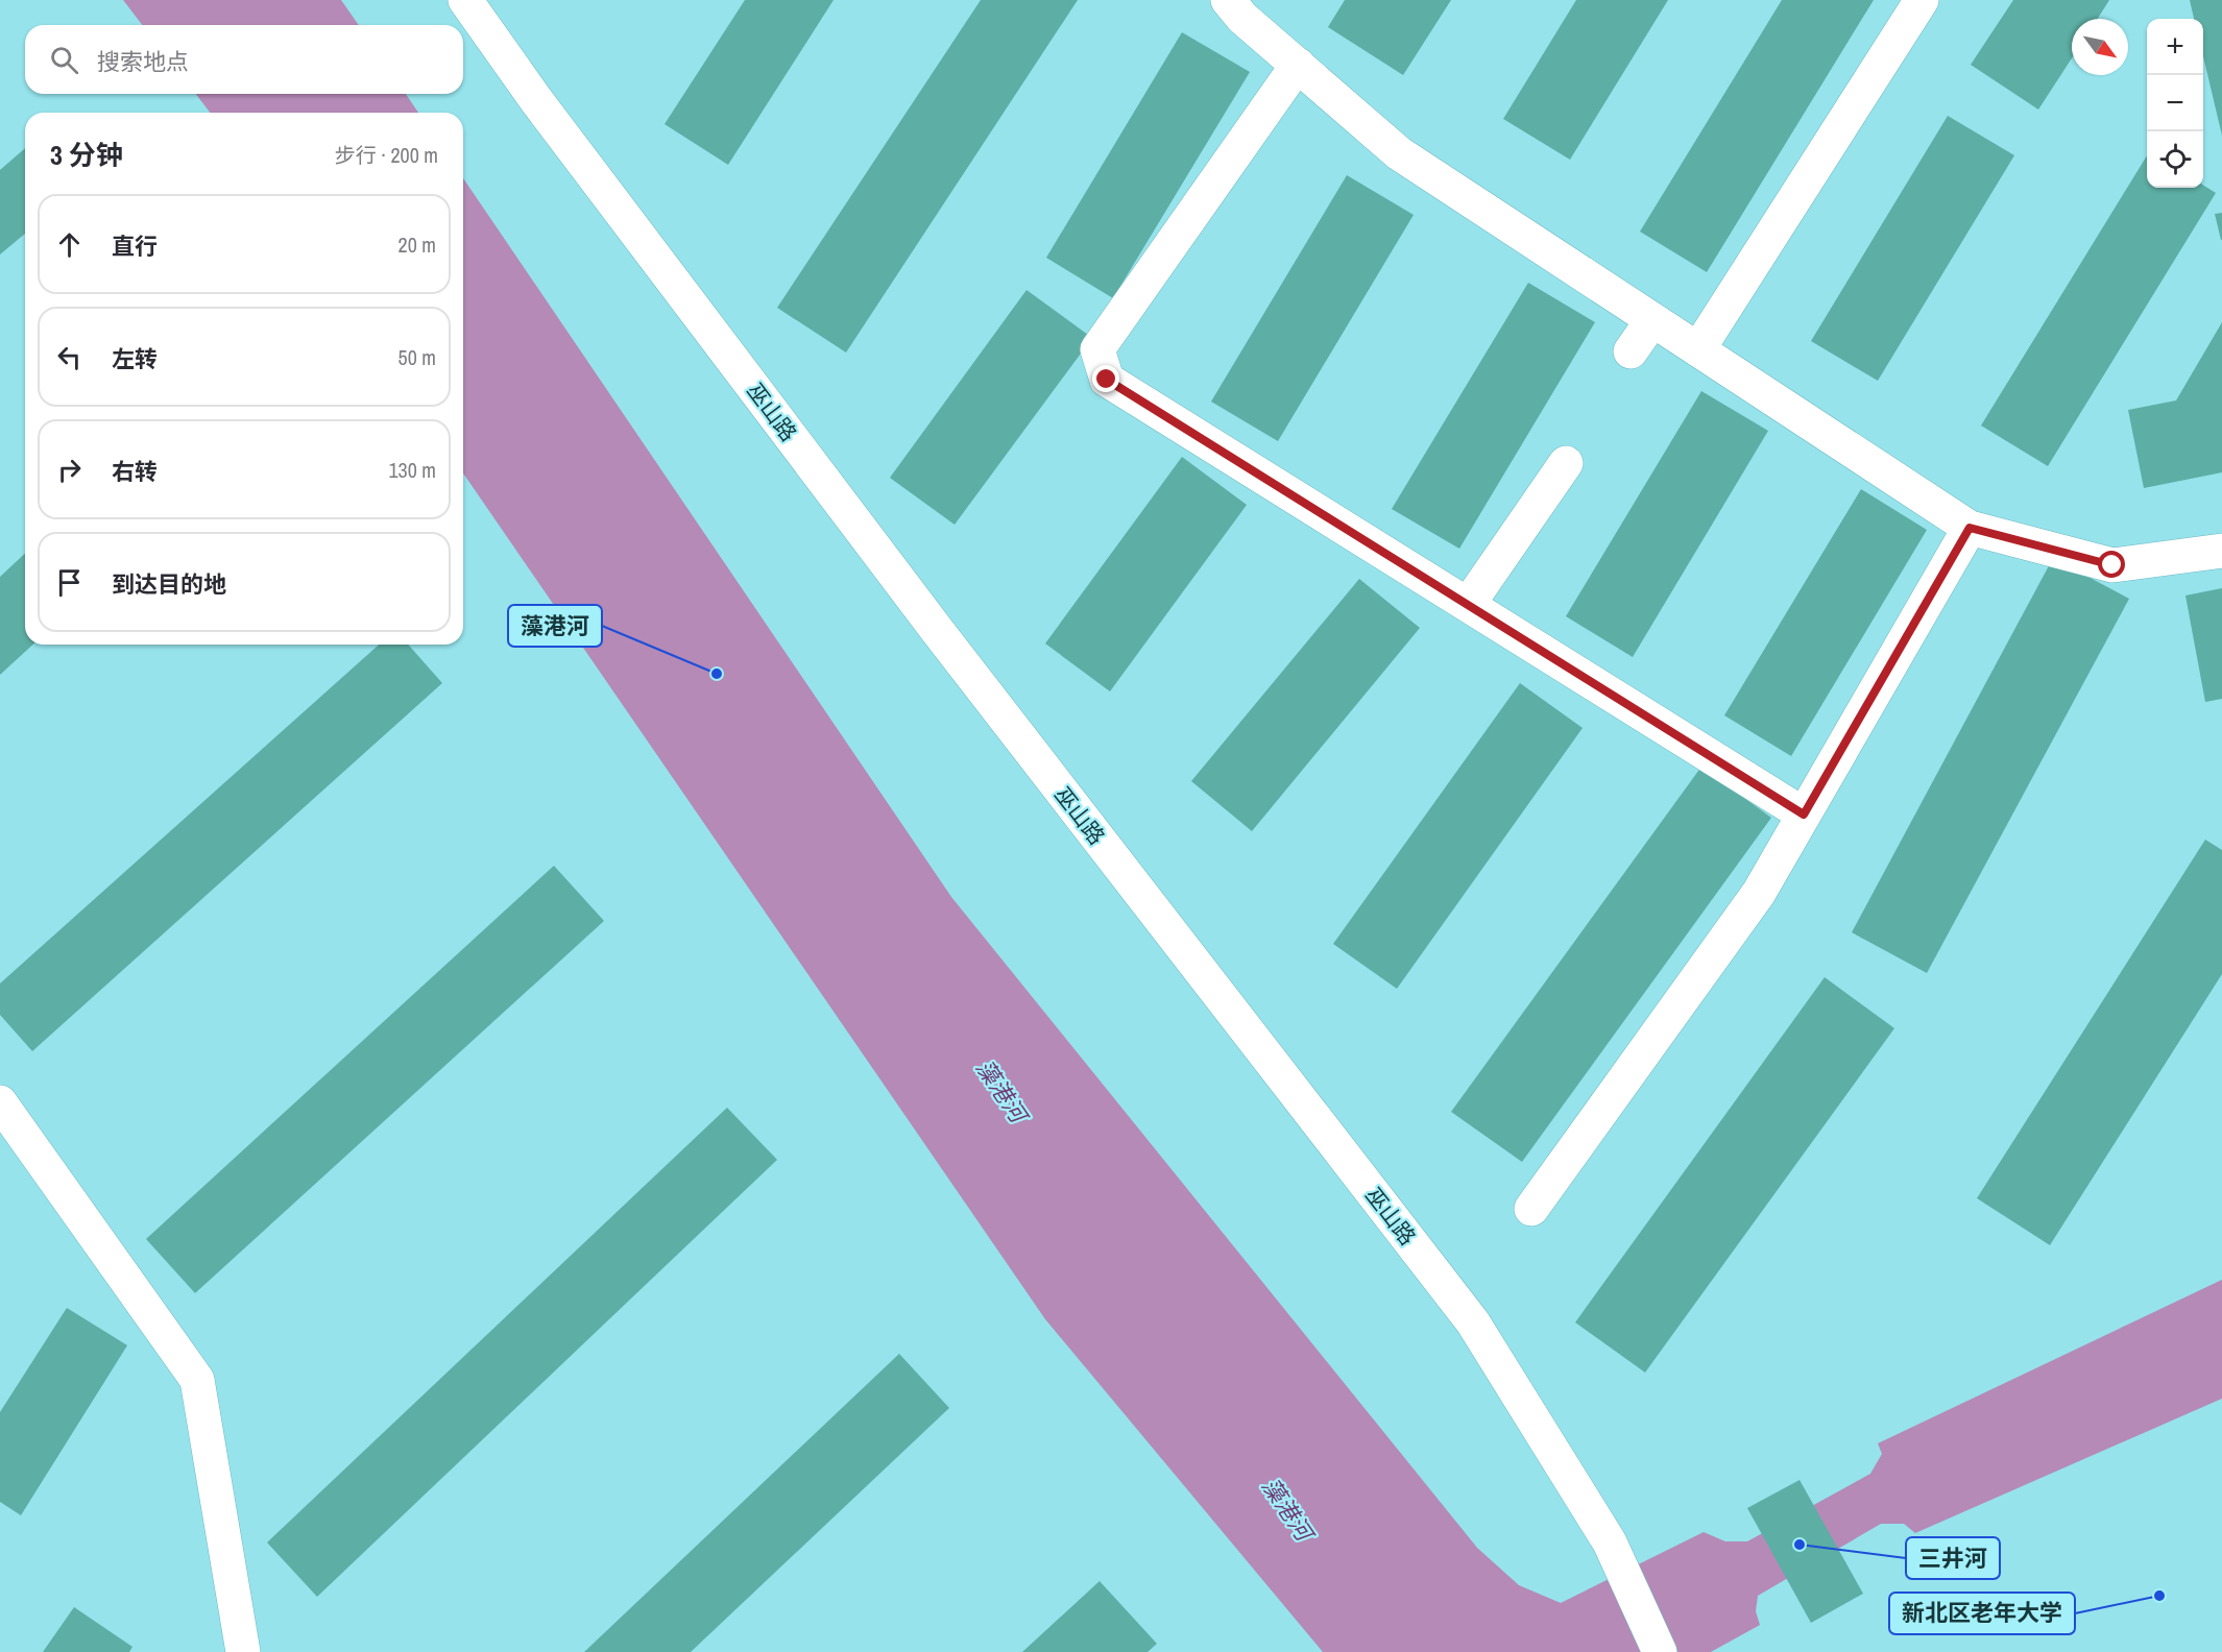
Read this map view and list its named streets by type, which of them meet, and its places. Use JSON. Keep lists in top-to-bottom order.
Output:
{
  "streets": {
    "street": ["巫山路"]
  },
  "water": ["藻港河"],
  "places": ["藻港河", "三井河", "新北区老年大学"],
  "north": "bottom right",
  "page": {
    "map_buttons": ["+", "−"],
    "search": "搜索地点",
    "heading": ["3 分钟", "步行 · 200 m"],
    "list": [
      ["直行", "20 m"],
      ["左转", "50 m"],
      ["右转", "130 m"],
      "到达目的地"
    ]
  }
}
